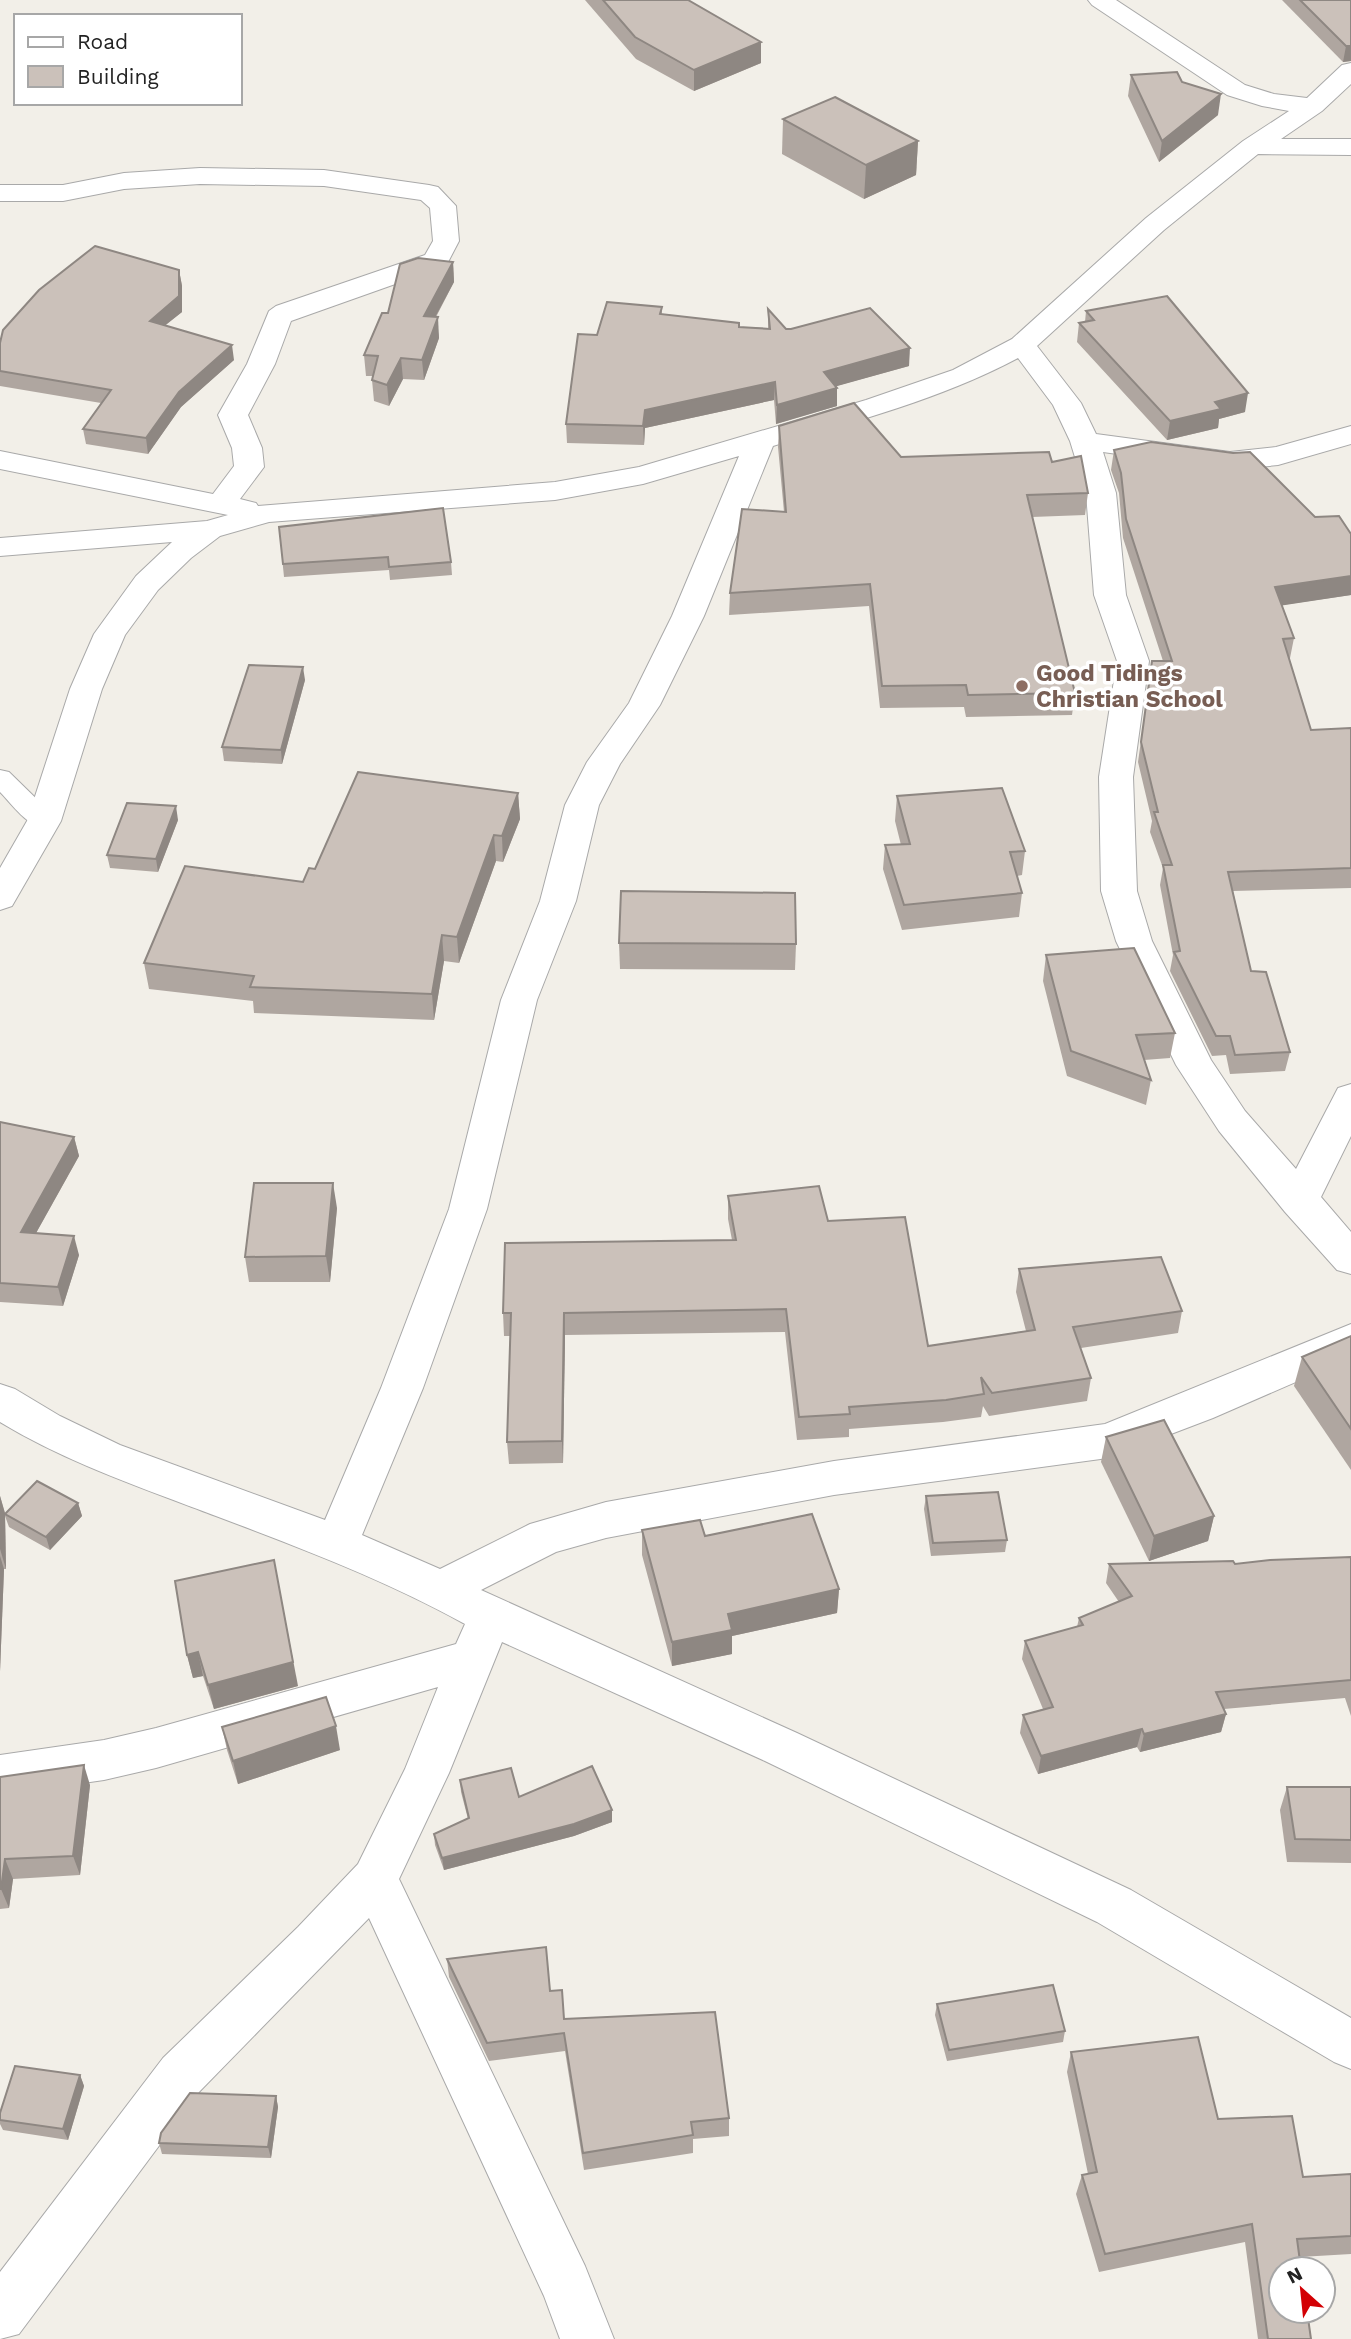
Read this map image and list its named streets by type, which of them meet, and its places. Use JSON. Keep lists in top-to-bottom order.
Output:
{
  "places": ["Good Tidings Christian School"],
  "legend": ["Road", "Building"],
  "north": "top left"
}
